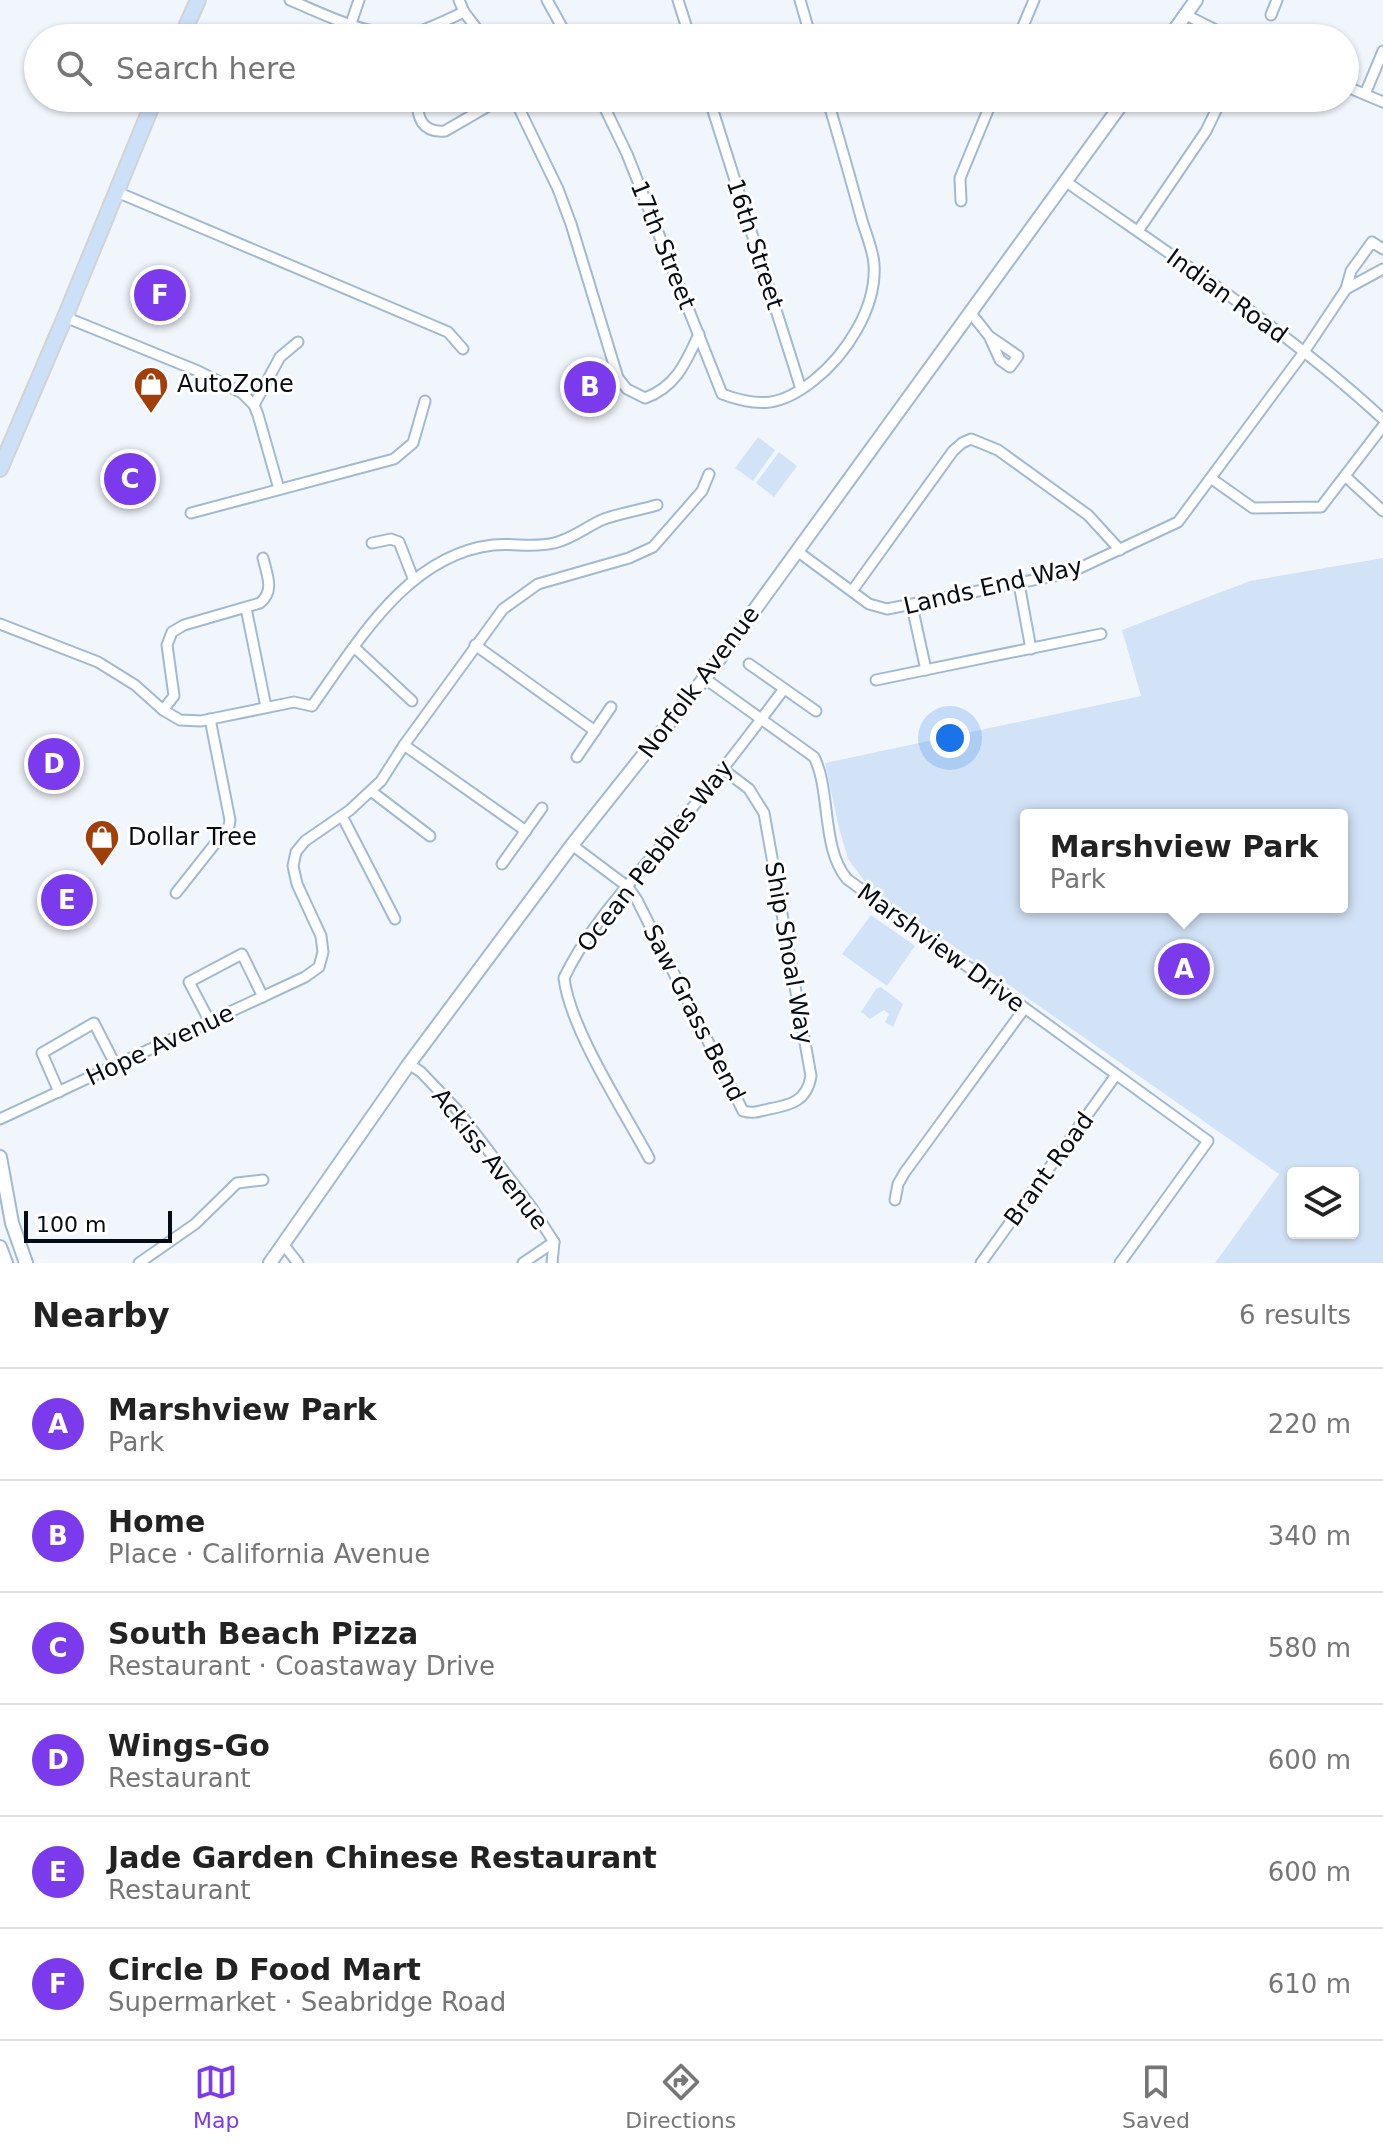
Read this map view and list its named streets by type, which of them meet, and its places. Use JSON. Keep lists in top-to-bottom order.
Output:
{
  "streets": {
    "main road": ["Norfolk Avenue"],
    "street": [
      "16th Street",
      "17th Street",
      "Indian Road",
      "Lands End Way",
      "Ocean Pebbles Way",
      "Marshview Drive",
      "Ship Shoal Way",
      "Saw Grass Bend",
      "Hope Avenue",
      "Ackiss Avenue",
      "Brant Road"
    ]
  },
  "crossings": [
    ["16th Street", "17th Street"],
    ["Indian Road", "Lands End Way"],
    ["Indian Road", "Norfolk Avenue"],
    ["Lands End Way", "Norfolk Avenue"],
    ["Norfolk Avenue", "Marshview Drive"],
    ["Norfolk Avenue", "Saw Grass Bend"],
    ["Norfolk Avenue", "Ackiss Avenue"],
    ["Ocean Pebbles Way", "Marshview Drive"],
    ["Ocean Pebbles Way", "Ship Shoal Way"],
    ["Ocean Pebbles Way", "Saw Grass Bend"],
    ["Marshview Drive", "Brant Road"],
    ["Ship Shoal Way", "Saw Grass Bend"]
  ],
  "places": {
    "shop": ["AutoZone", "Dollar Tree"]
  },
  "scale_bar": "100 m",
  "page": {
    "search": "Search here",
    "pins": [
      "F",
      "B",
      "C",
      "D",
      "E",
      "A"
    ],
    "popup": ["Marshview Park", "Park"],
    "scale": "100 m",
    "heading": ["Nearby", "6 results"],
    "list": [
      {
        "mark": "A",
        "name": "Marshview Park",
        "note": "Park",
        "value": "220 m"
      },
      {
        "mark": "B",
        "name": "Home",
        "note": "Place · California Avenue",
        "value": "340 m"
      },
      {
        "mark": "C",
        "name": "South Beach Pizza",
        "note": "Restaurant · Coastaway Drive",
        "value": "580 m"
      },
      {
        "mark": "D",
        "name": "Wings-Go",
        "note": "Restaurant",
        "value": "600 m"
      },
      {
        "mark": "E",
        "name": "Jade Garden Chinese Restaurant",
        "note": "Restaurant",
        "value": "600 m"
      },
      {
        "mark": "F",
        "name": "Circle D Food Mart",
        "note": "Supermarket · Seabridge Road",
        "value": "610 m"
      }
    ],
    "nav": ["Map", "Directions", "Saved"]
  }
}
